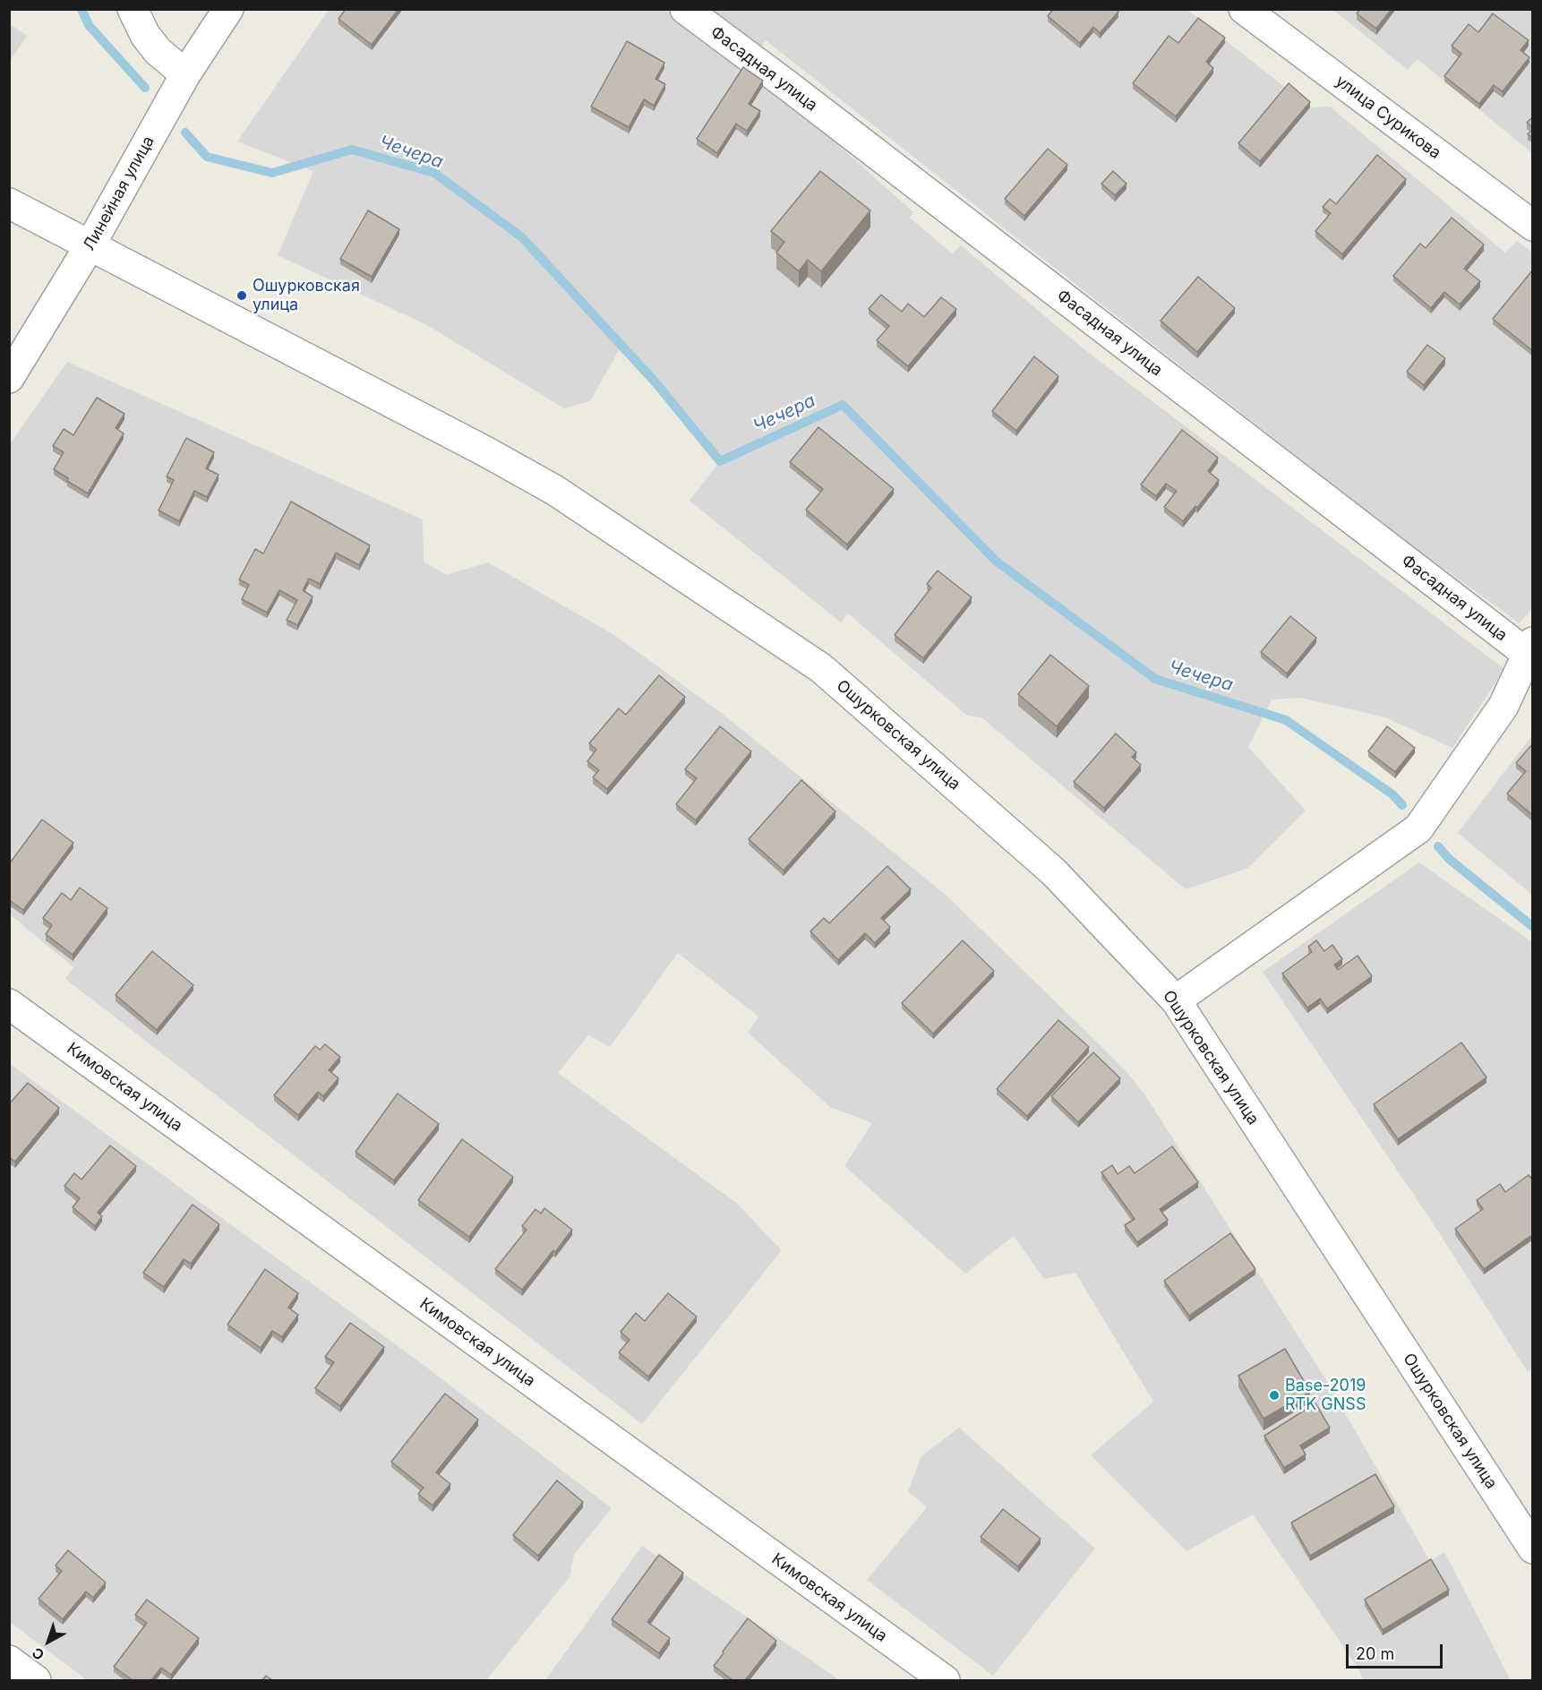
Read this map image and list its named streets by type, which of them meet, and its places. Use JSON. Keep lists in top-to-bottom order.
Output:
{
  "streets": {
    "street": [
      "Фасадная улица",
      "улица Сурикова",
      "Линейная улица",
      "Ошурковская улица",
      "Кимовская улица"
    ]
  },
  "crossings": [
    ["Линейная улица", "Ошурковская улица"]
  ],
  "water": ["Чечера"],
  "places": ["Ошурковская улица", "Base-2019 RTK GNSS"],
  "scale_bar": "20 m",
  "north": "bottom left"
}
